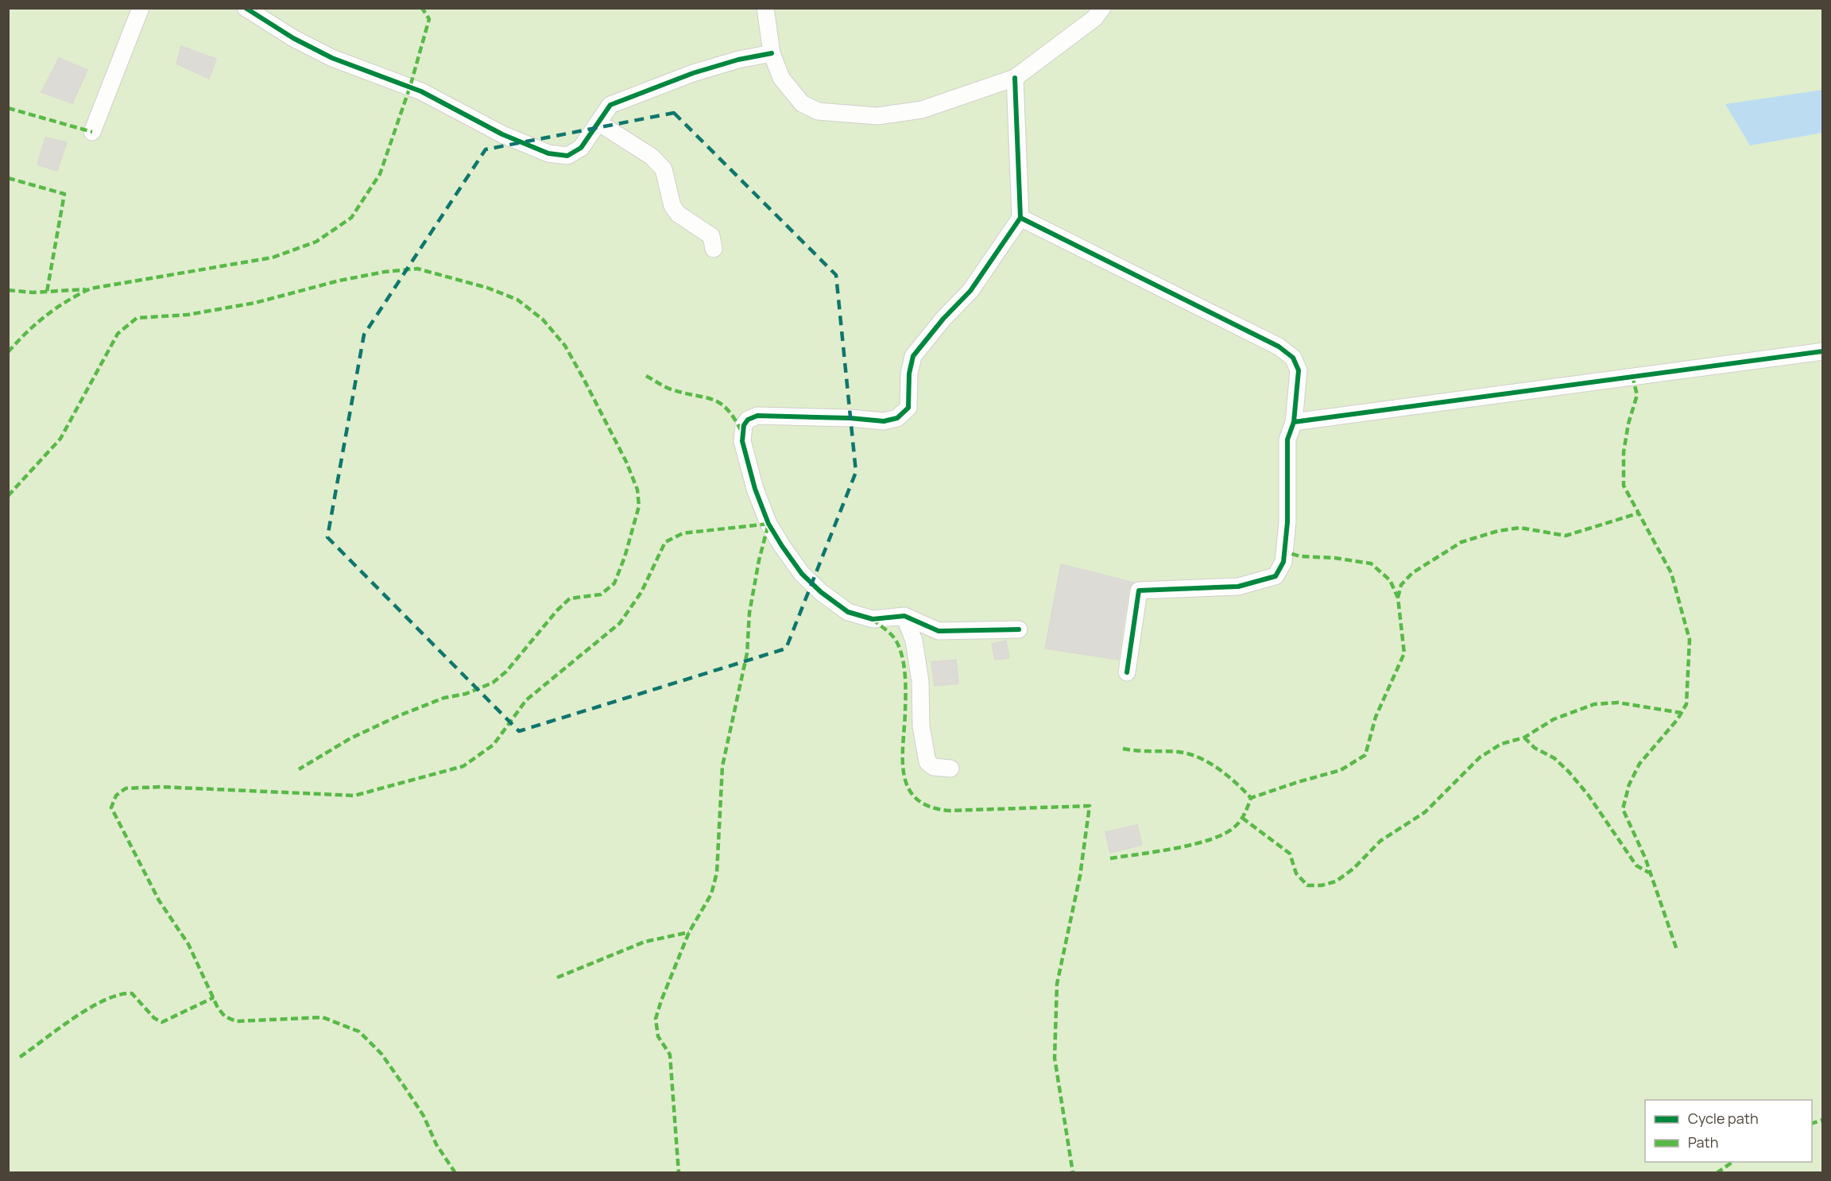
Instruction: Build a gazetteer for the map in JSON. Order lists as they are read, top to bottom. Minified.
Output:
{"legend":["Cycle path","Path"]}
